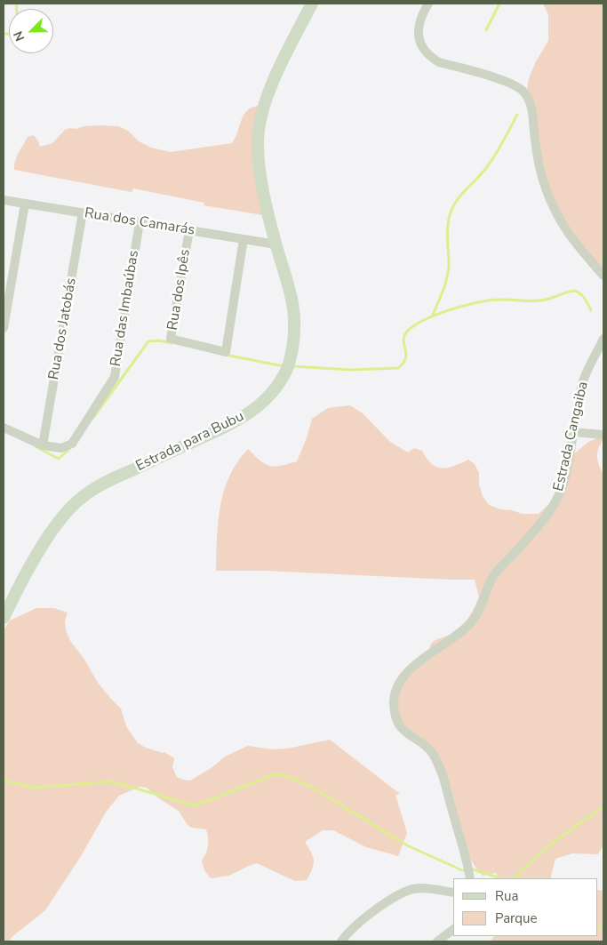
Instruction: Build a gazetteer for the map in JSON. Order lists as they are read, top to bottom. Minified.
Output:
{"streets":{"street":["Rua dos Camarás","Rua dos Ipês","Rua das Imbaúbas","Rua dos Jatobás","Estrada Cangaiba","Estrada para Bubu"]},"crossings":[["Rua dos Camarás","Rua dos Ipês"],["Rua dos Camarás","Rua das Imbaúbas"],["Rua dos Camarás","Rua dos Jatobás"],["Rua dos Camarás","Estrada para Bubu"],["Rua das Imbaúbas","Rua dos Jatobás"]],"legend":["Rua","Parque"],"north":"bottom left"}
